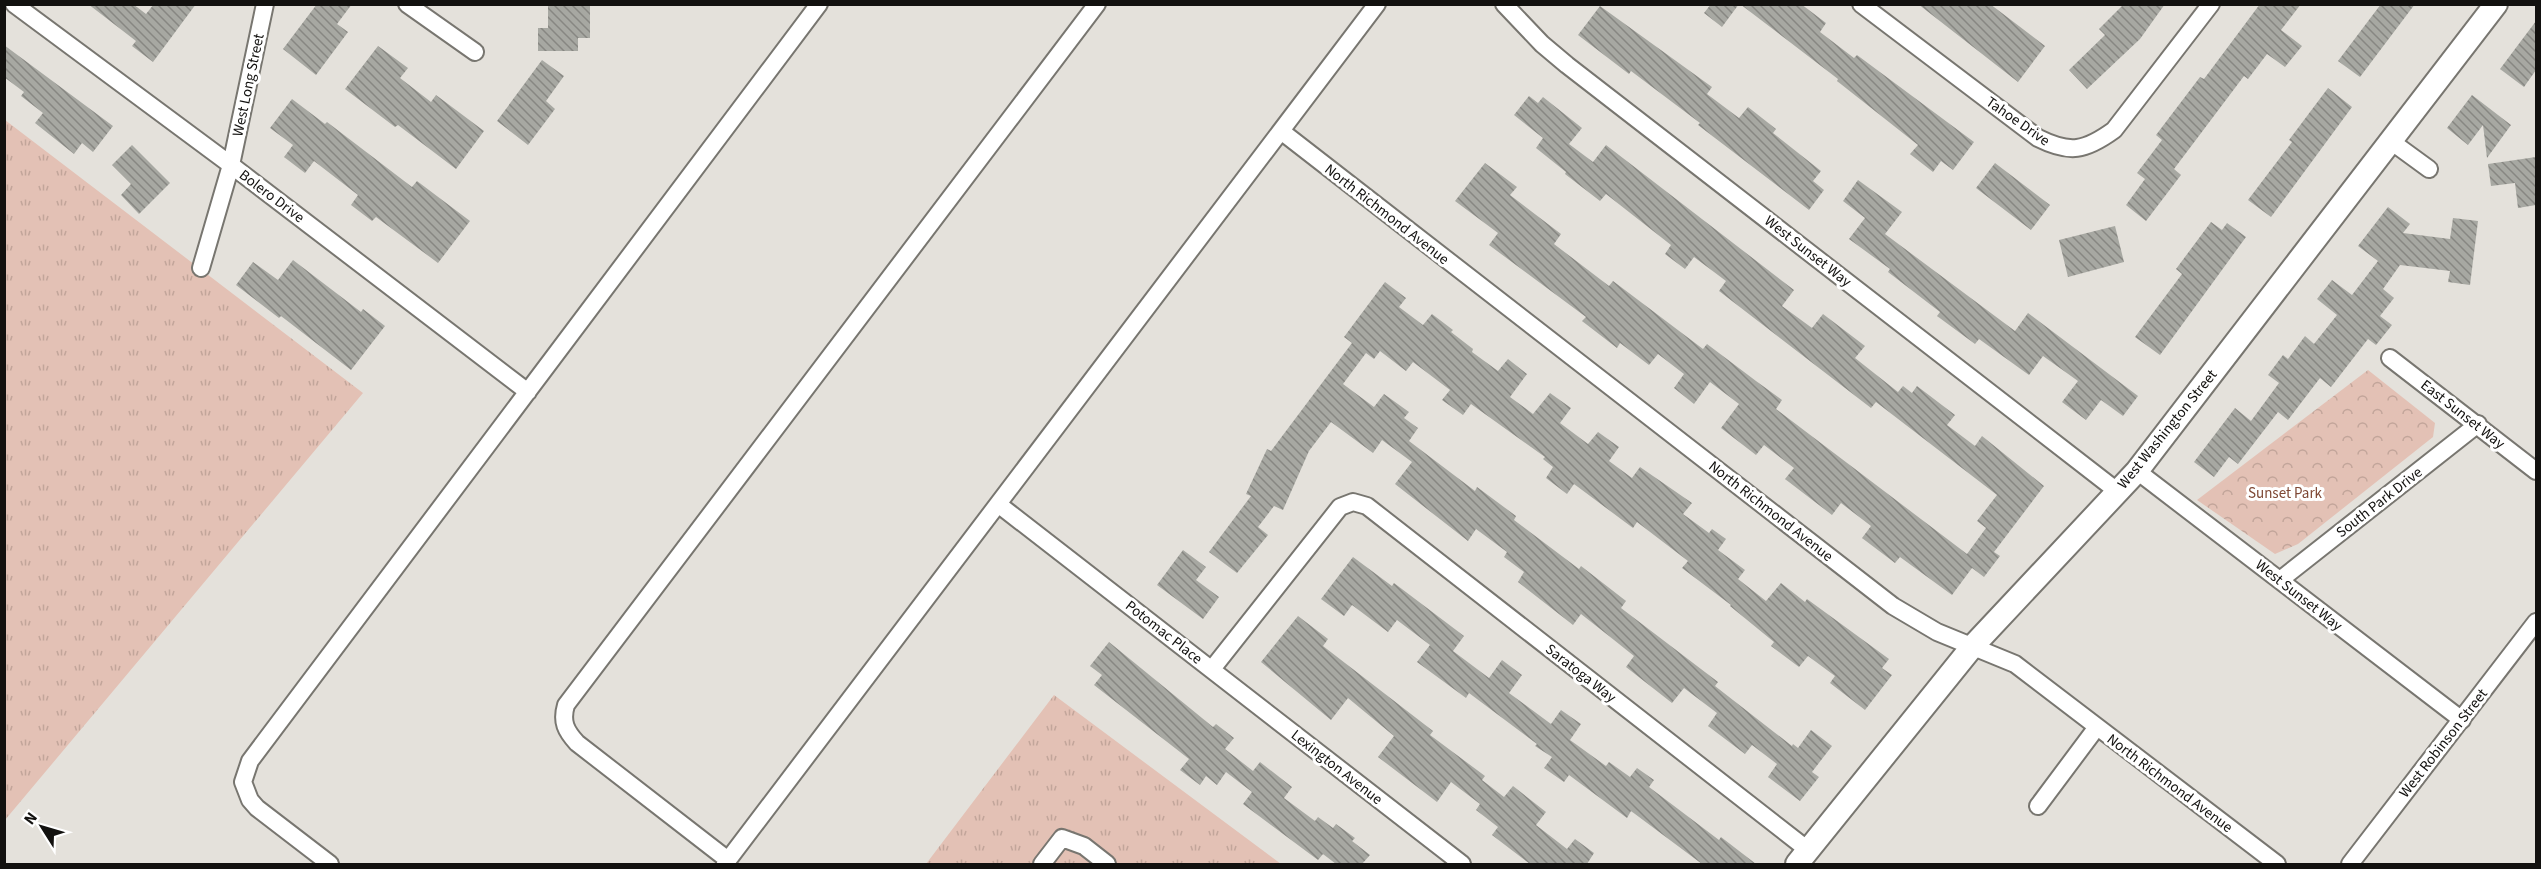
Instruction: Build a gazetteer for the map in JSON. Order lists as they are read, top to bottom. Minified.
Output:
{"streets":{"street":["West Long Street","Tahoe Drive","Bolero Drive","North Richmond Avenue","West Sunset Way","East Sunset Way","West Washington Street","South Park Drive","Potomac Place","Saratoga Way","West Robinson Street","Lexington Avenue"]},"crossings":[["West Long Street","Bolero Drive"],["North Richmond Avenue","West Washington Street"],["West Sunset Way","West Washington Street"],["West Sunset Way","South Park Drive"],["West Sunset Way","West Robinson Street"],["East Sunset Way","South Park Drive"],["West Washington Street","Saratoga Way"],["Potomac Place","Saratoga Way"],["Potomac Place","Lexington Avenue"]],"parks":["Sunset Park"],"north":"top left"}
